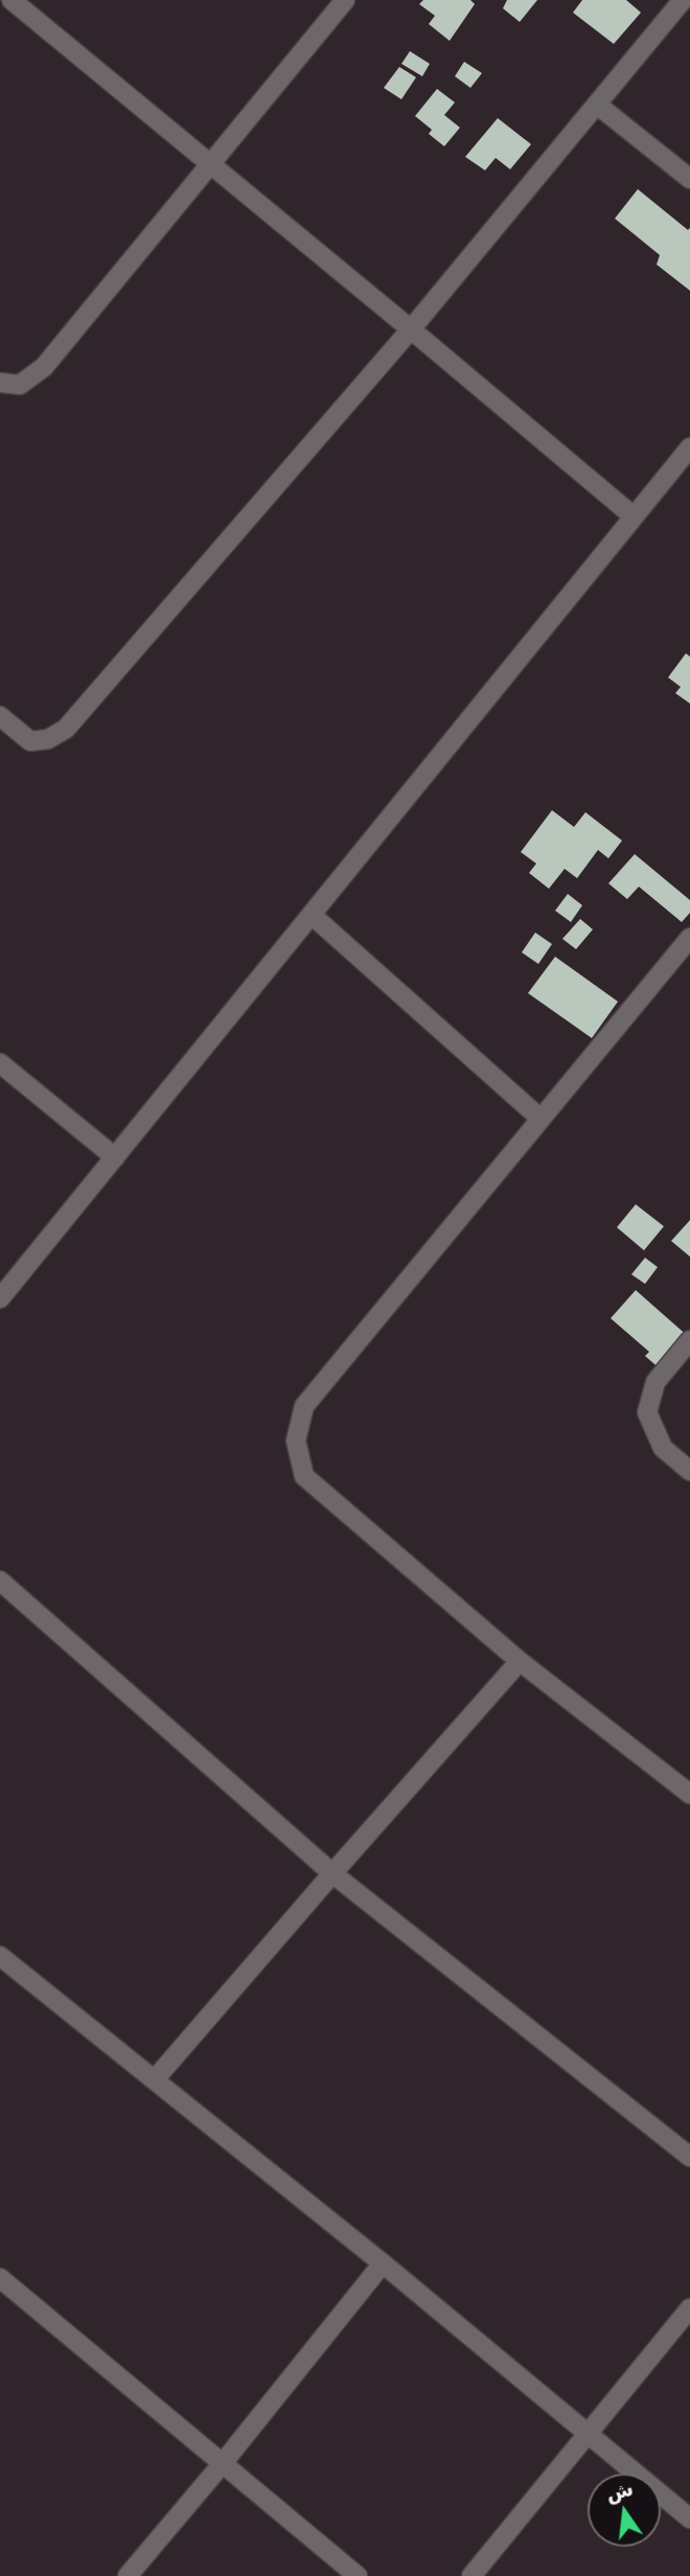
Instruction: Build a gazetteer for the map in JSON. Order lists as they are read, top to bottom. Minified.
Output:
{"north":"top"}
